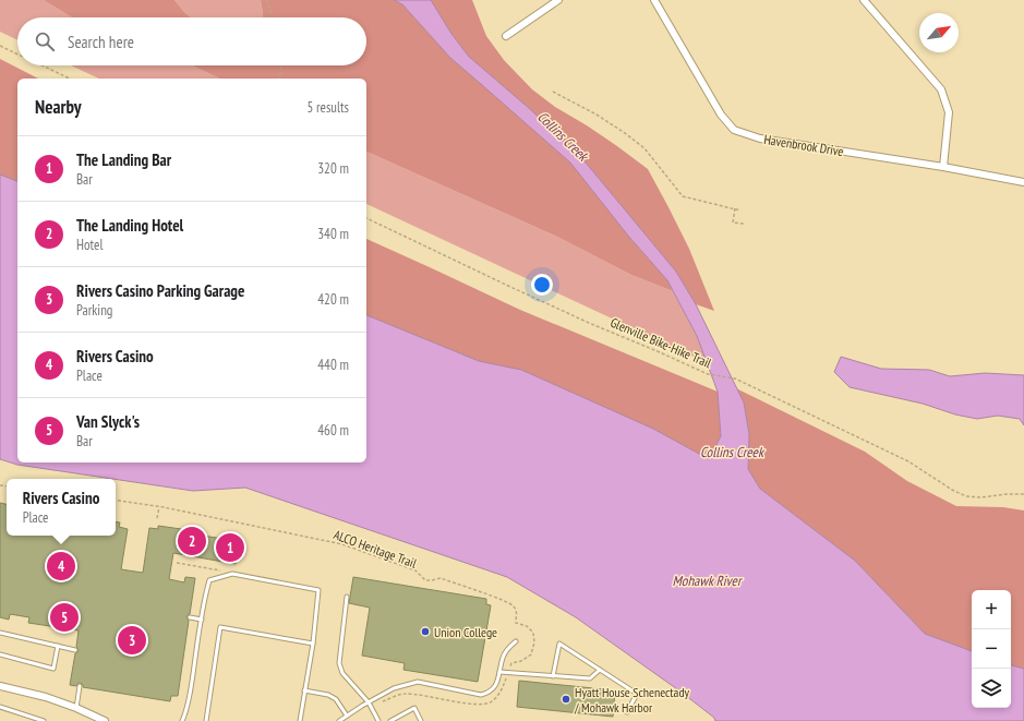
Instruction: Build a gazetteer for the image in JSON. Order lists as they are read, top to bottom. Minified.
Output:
{"streets":{"street":["Havenbrook Drive"],"path":["Glenville Bike-Hike Trail","ALCO Heritage Trail"]},"water":["Collins Creek","Mohawk River"],"places":["Union College","Hyatt House Schenectady / Mohawk Harbor"],"north":"top right","page":{"search":"Search here","heading":["Nearby","5 results"],"list":[{"mark":"1","name":"The Landing Bar","note":"Bar","value":"320 m"},{"mark":"2","name":"The Landing Hotel","note":"Hotel","value":"340 m"},{"mark":"3","name":"Rivers Casino Parking Garage","note":"Parking","value":"420 m"},{"mark":"4","name":"Rivers Casino","note":"Place","value":"440 m"},{"mark":"5","name":"Van Slyck's","note":"Bar","value":"460 m"}],"popup":["Rivers Casino","Place"],"pins":["2","1","4","5","3"],"map_buttons":["+","−"]}}
